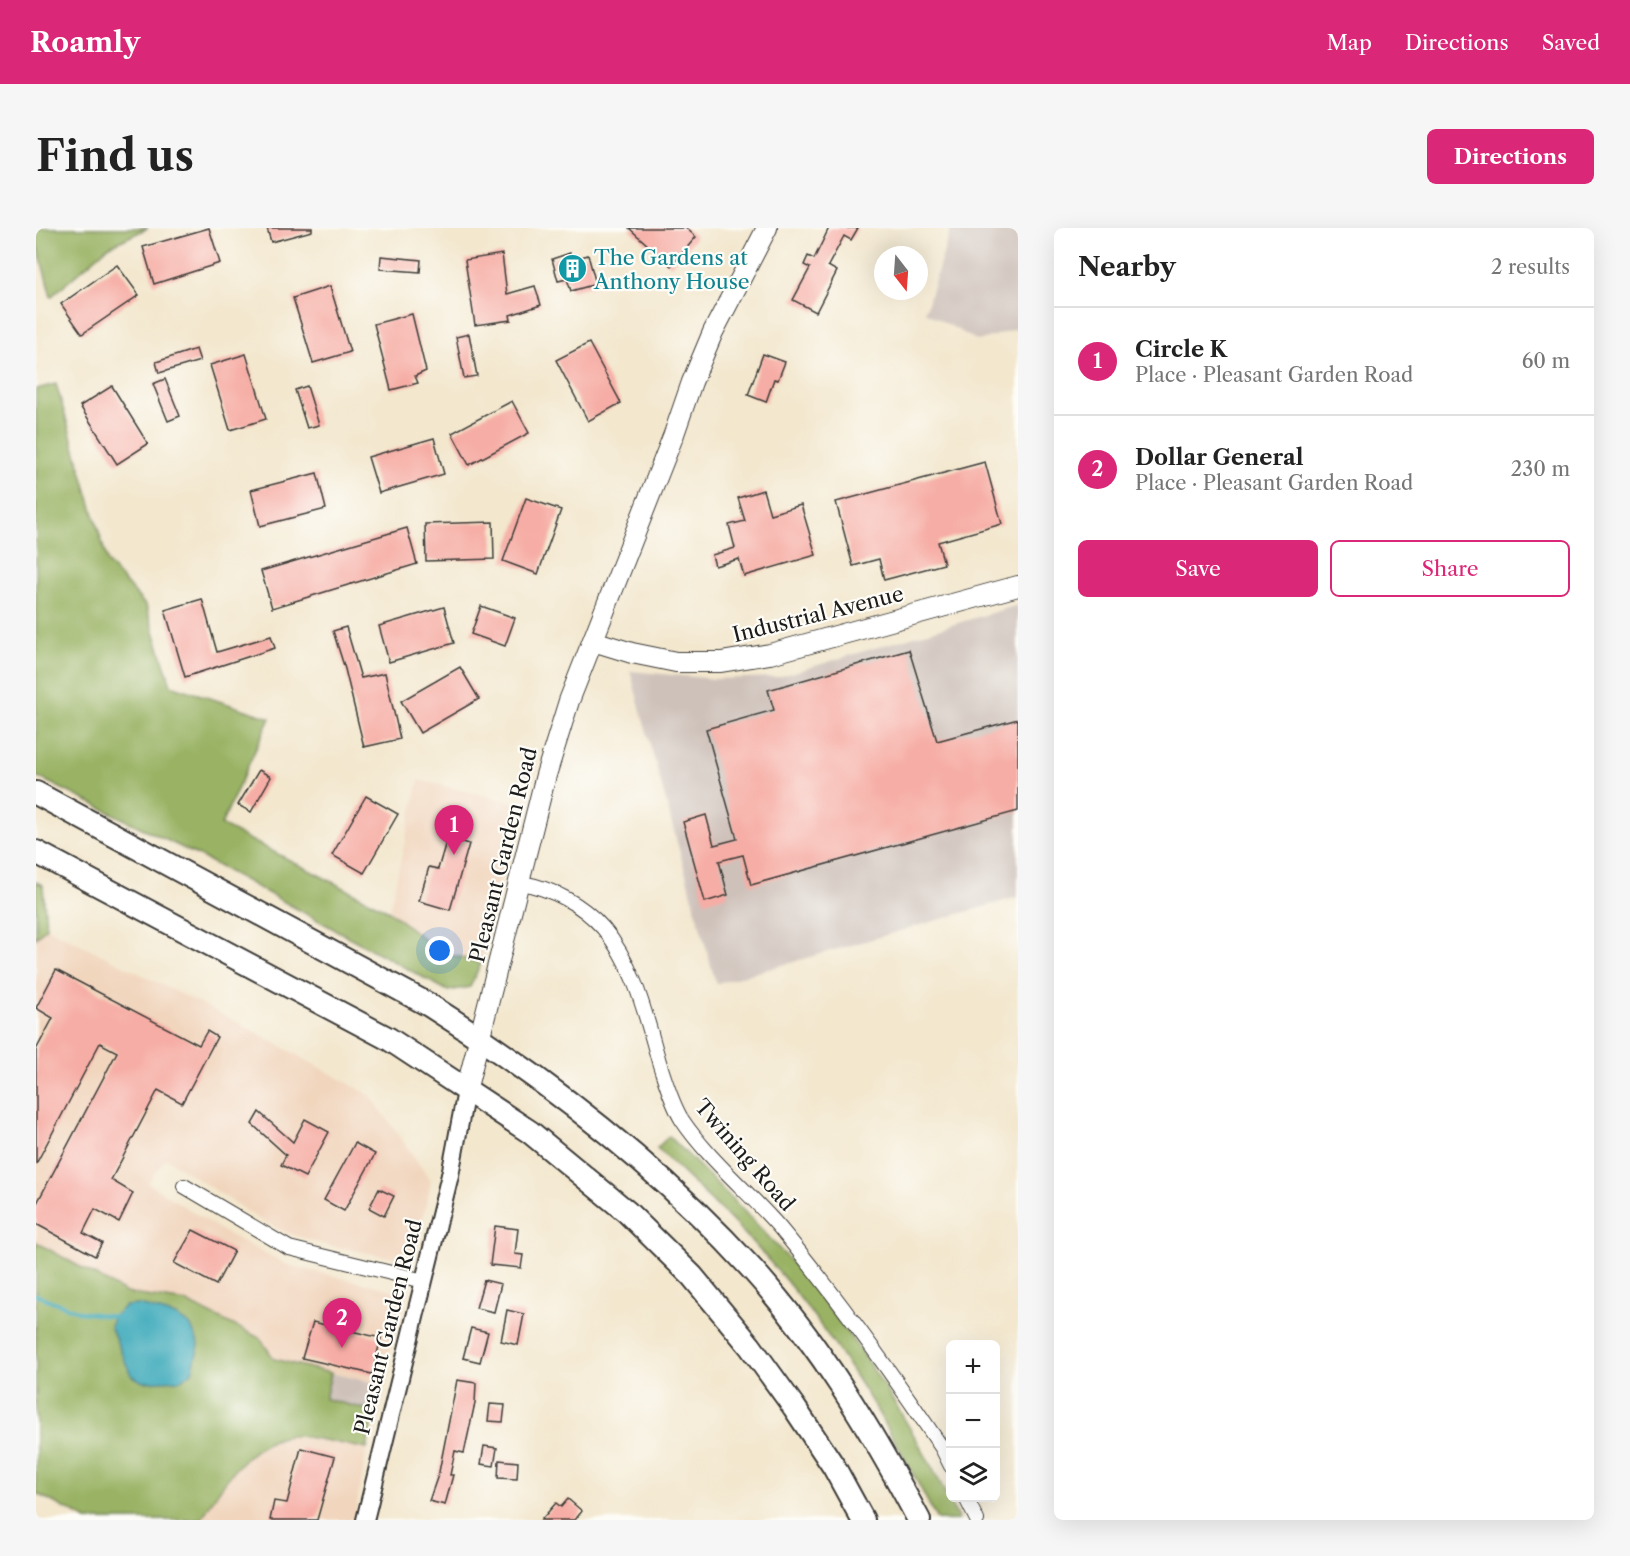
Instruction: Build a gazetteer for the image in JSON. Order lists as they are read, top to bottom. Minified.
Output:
{"streets":{"main road":["Industrial Avenue","Pleasant Garden Road"],"street":["Twining Road"]},"crossings":[["Industrial Avenue","Pleasant Garden Road"],["Pleasant Garden Road","Twining Road"]],"places":{"building":["The Gardens at Anthony House"]},"north":"bottom","page":{"header":"Roamly","nav":["Map","Directions","Saved"],"buttons":["Directions",["Save","Share"]],"title":"Find us","heading":["Nearby","2 results"],"list":[{"mark":"1","name":"Circle K","note":"Place · Pleasant Garden Road","value":"60 m"},{"mark":"2","name":"Dollar General","note":"Place · Pleasant Garden Road","value":"230 m"}],"pins":["1","2"],"map_buttons":["+","−"]}}
